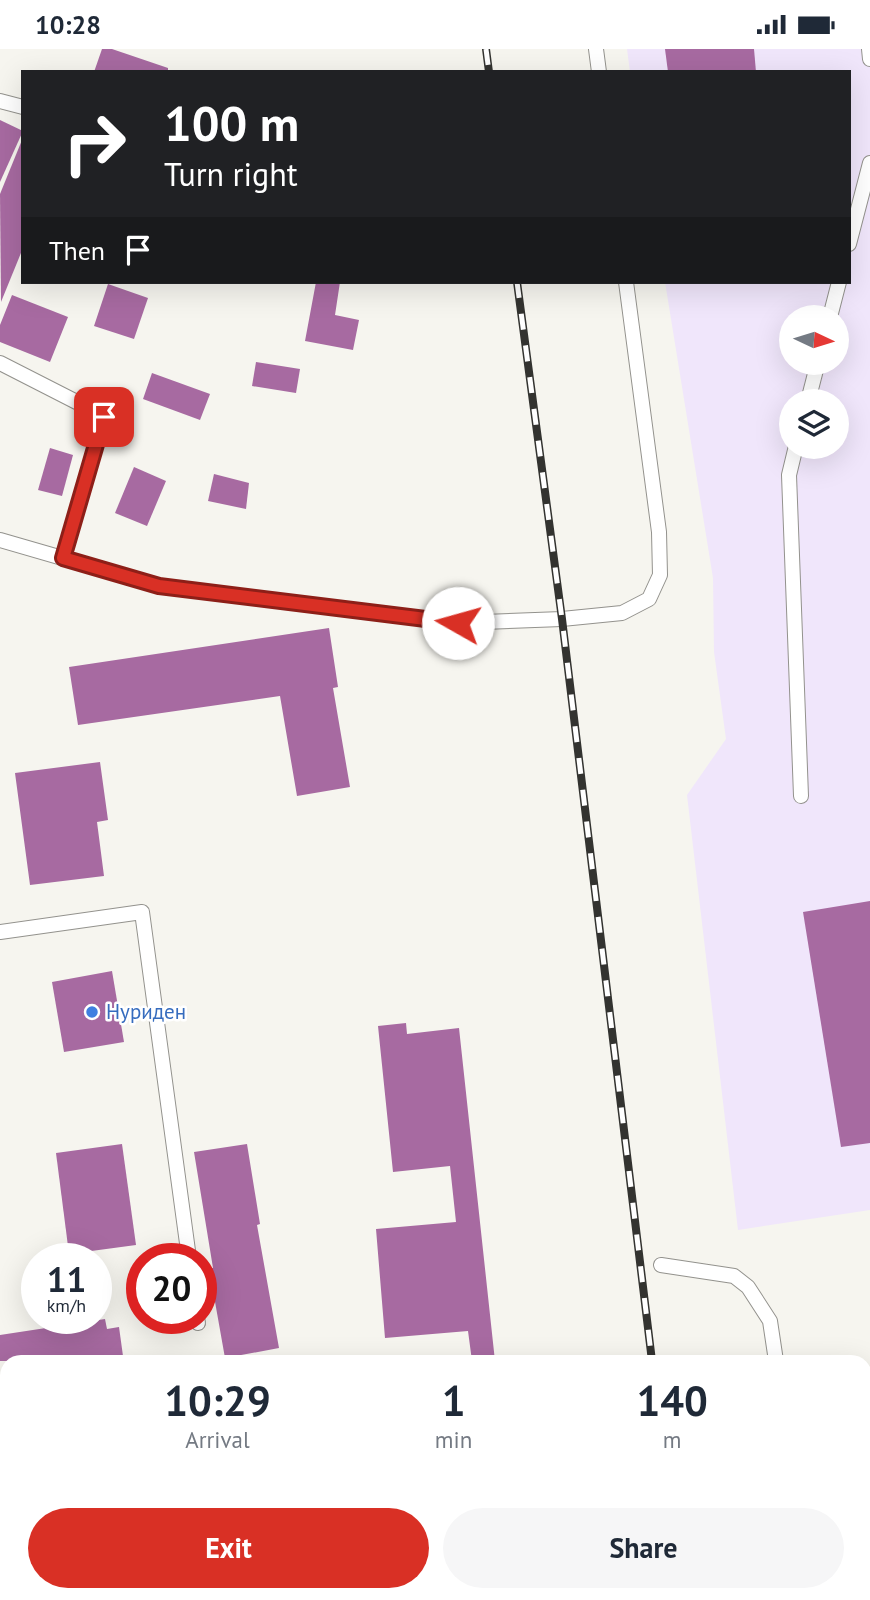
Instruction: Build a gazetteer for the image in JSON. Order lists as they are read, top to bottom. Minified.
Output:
{"places":["Нуриден"],"north":"right","page":{"status":"10:28","turn":["100 m","Turn right"],"then":"Then","speed":"11 km/h","limit":"20","eta":["10:29","Arrival","1","min","140","m"],"buttons":["Exit","Share"]}}
